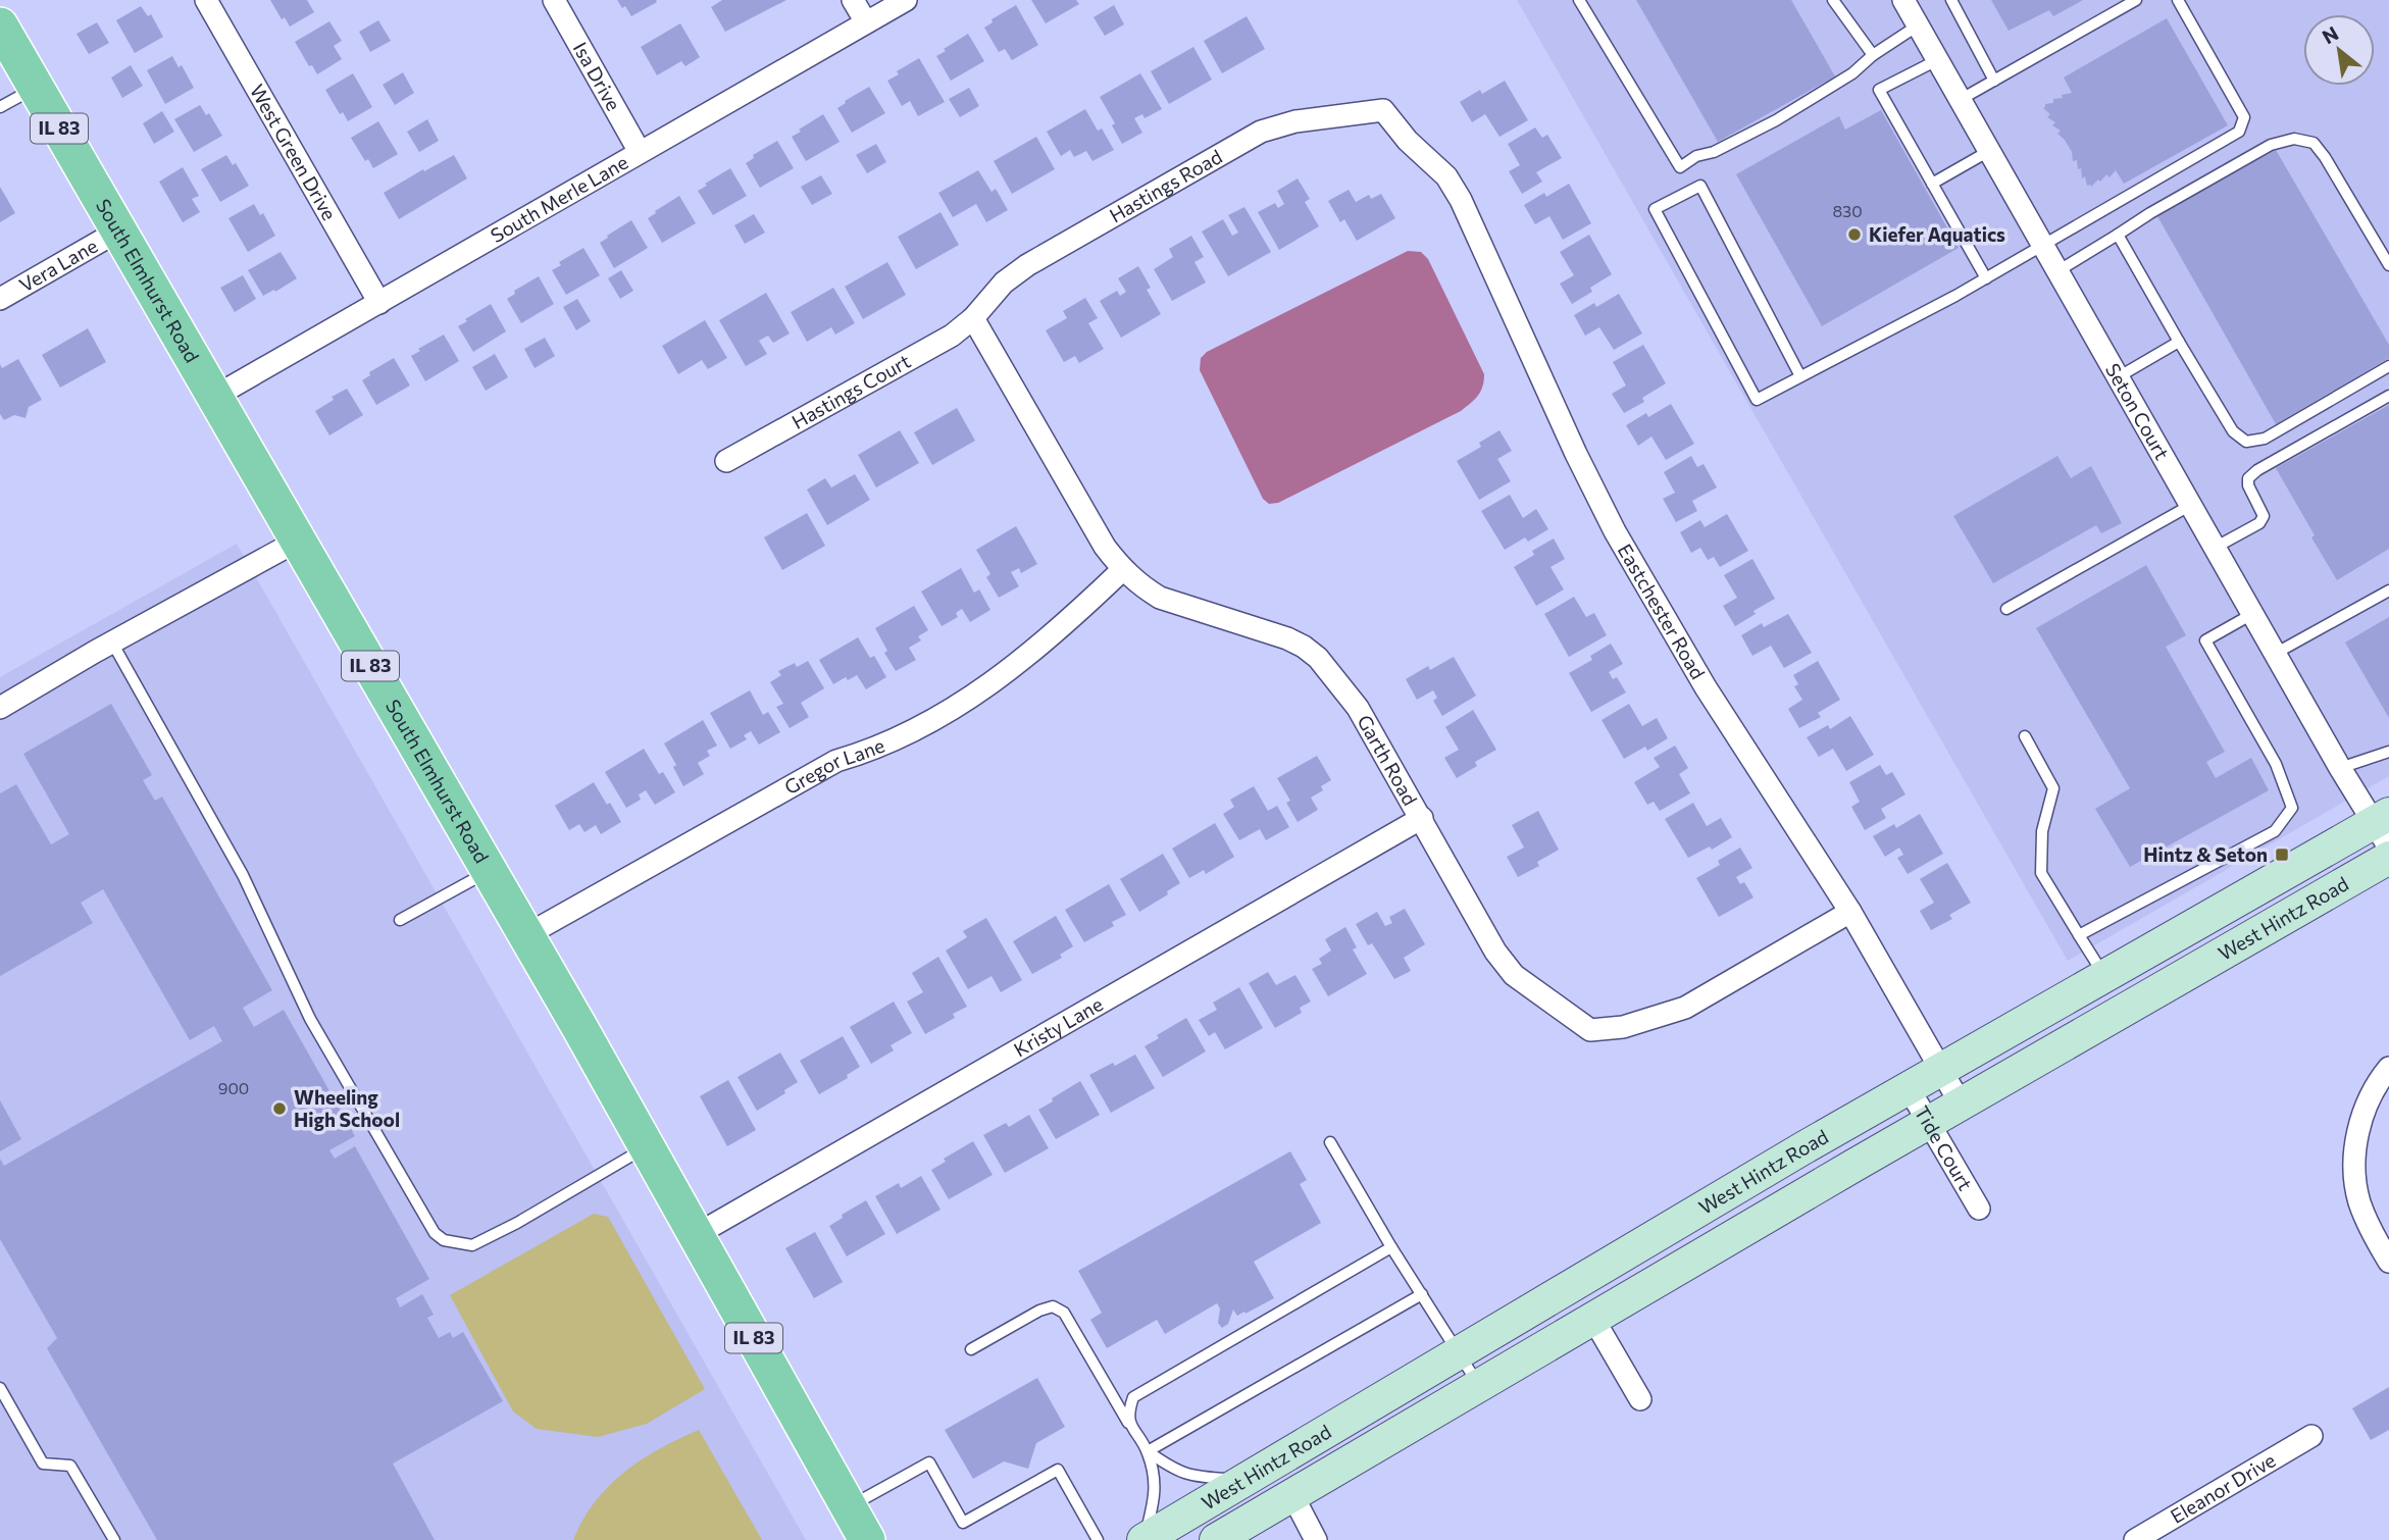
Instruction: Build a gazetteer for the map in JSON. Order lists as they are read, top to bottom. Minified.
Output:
{"streets":{"main road":["IL 83","South Elmhurst Road","West Hintz Road"],"street":["Isa Drive","West Green Drive","Hastings Road","South Merle Lane","Vera Lane","Hastings Court","Seton Court","Eastchester Road","Garth Road","Gregor Lane","Kristy Lane","Tide Court","Eleanor Drive"]},"crossings":[["Isa Drive","South Merle Lane"],["West Green Drive","South Merle Lane"],["Hastings Road","Hastings Court"],["Hastings Road","Eastchester Road"],["Hastings Road","Garth Road"],["South Merle Lane","South Elmhurst Road"],["Vera Lane","South Elmhurst Road"],["South Elmhurst Road","Gregor Lane"],["South Elmhurst Road","Kristy Lane"],["Hastings Court","Garth Road"],["Seton Court","West Hintz Road"],["Eastchester Road","Garth Road"],["Eastchester Road","West Hintz Road"],["Garth Road","Gregor Lane"],["Garth Road","Kristy Lane"],["West Hintz Road","Tide Court"]],"places":{"other":["Kiefer Aquatics","Wheeling High School"],"transit":["Hintz & Seton"]},"house_numbers":["830","900"],"north":"top left"}
